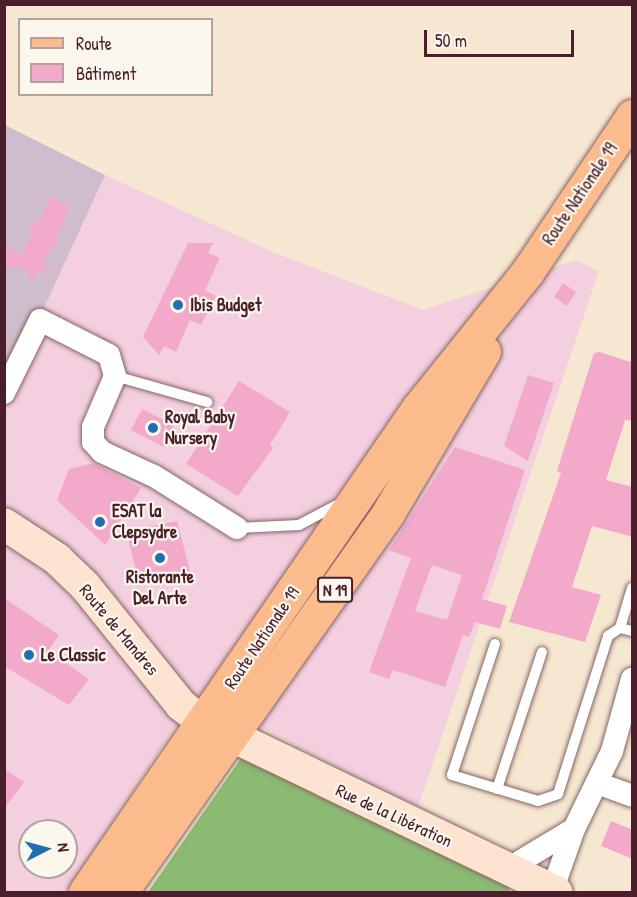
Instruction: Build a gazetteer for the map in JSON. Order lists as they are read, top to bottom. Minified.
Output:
{"streets":{"main road":["Route Nationale 19","N 19"],"street":["Route de Mandres","Rue de la Libération"]},"crossings":[["Route Nationale 19","Route de Mandres"],["Route Nationale 19","Rue de la Libération"],["Route de Mandres","Rue de la Libération"]],"places":["Ibis Budget","Royal Baby Nursery","ESAT la Clepsydre","Ristorante Del Arte","Le Classic"],"legend":["Route","Bâtiment"],"scale_bar":"50 m","north":"right"}
